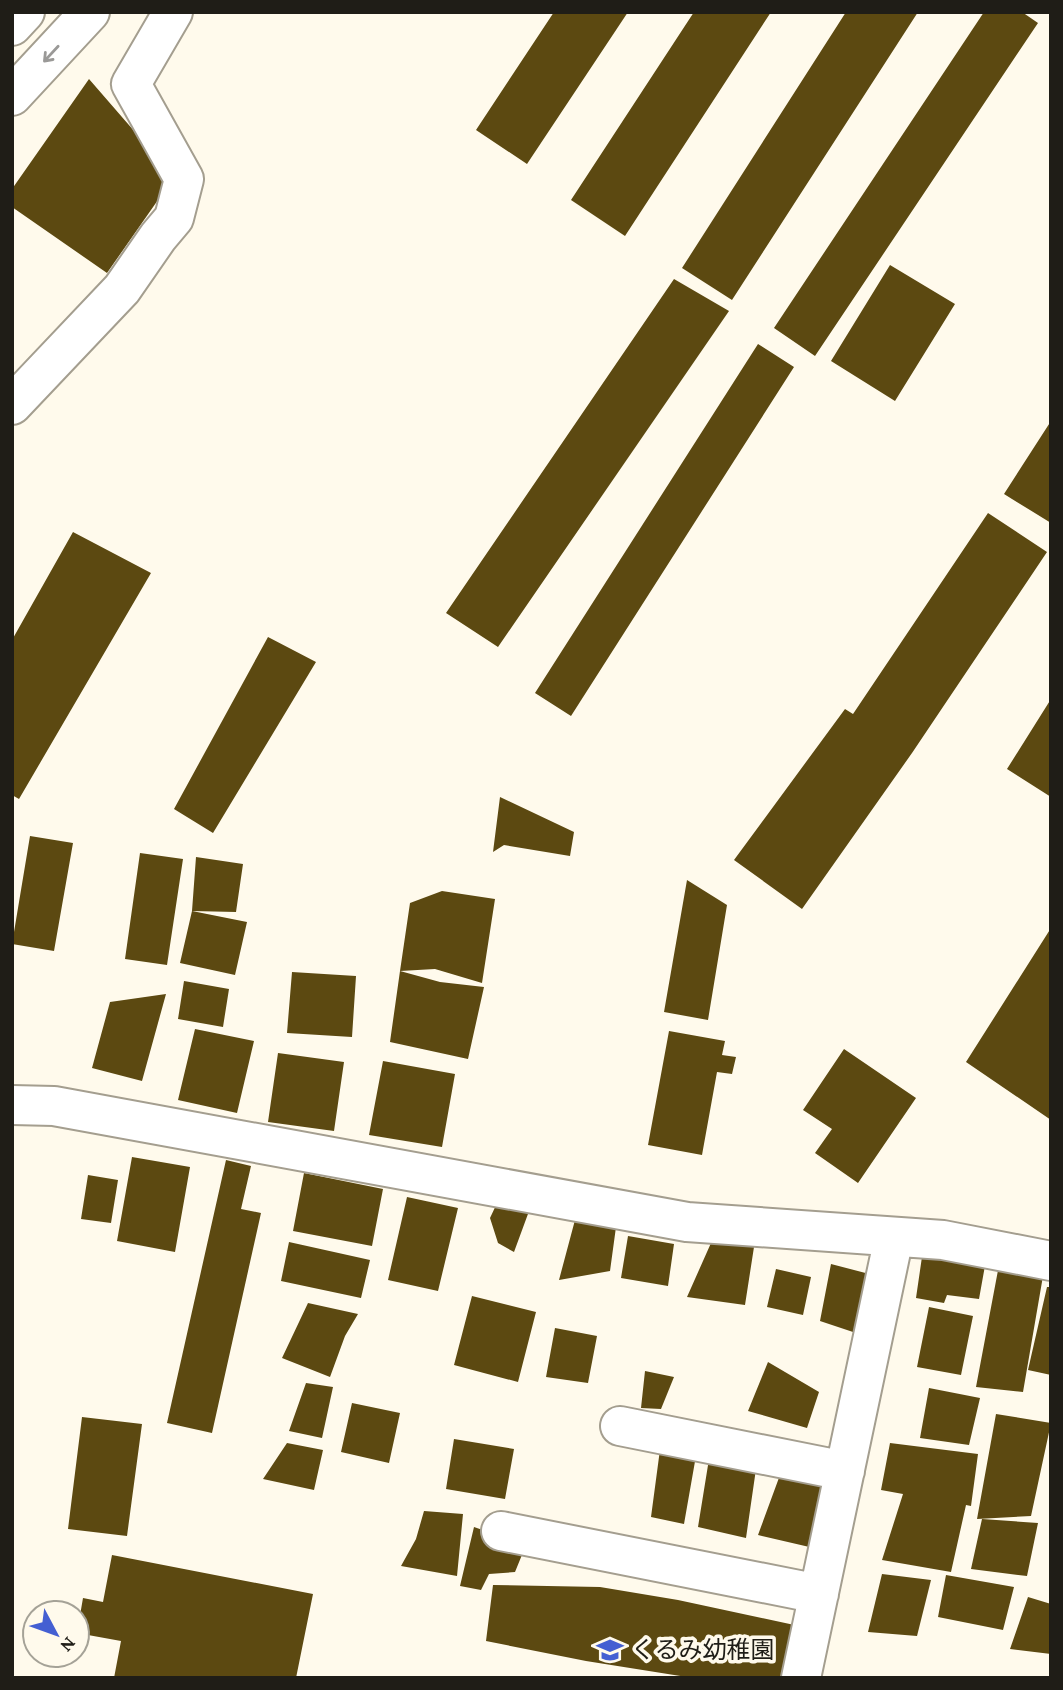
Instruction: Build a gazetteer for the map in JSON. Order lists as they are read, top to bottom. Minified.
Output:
{"places":{"school or university":["くるみ幼稚園"]},"north":"bottom right"}
